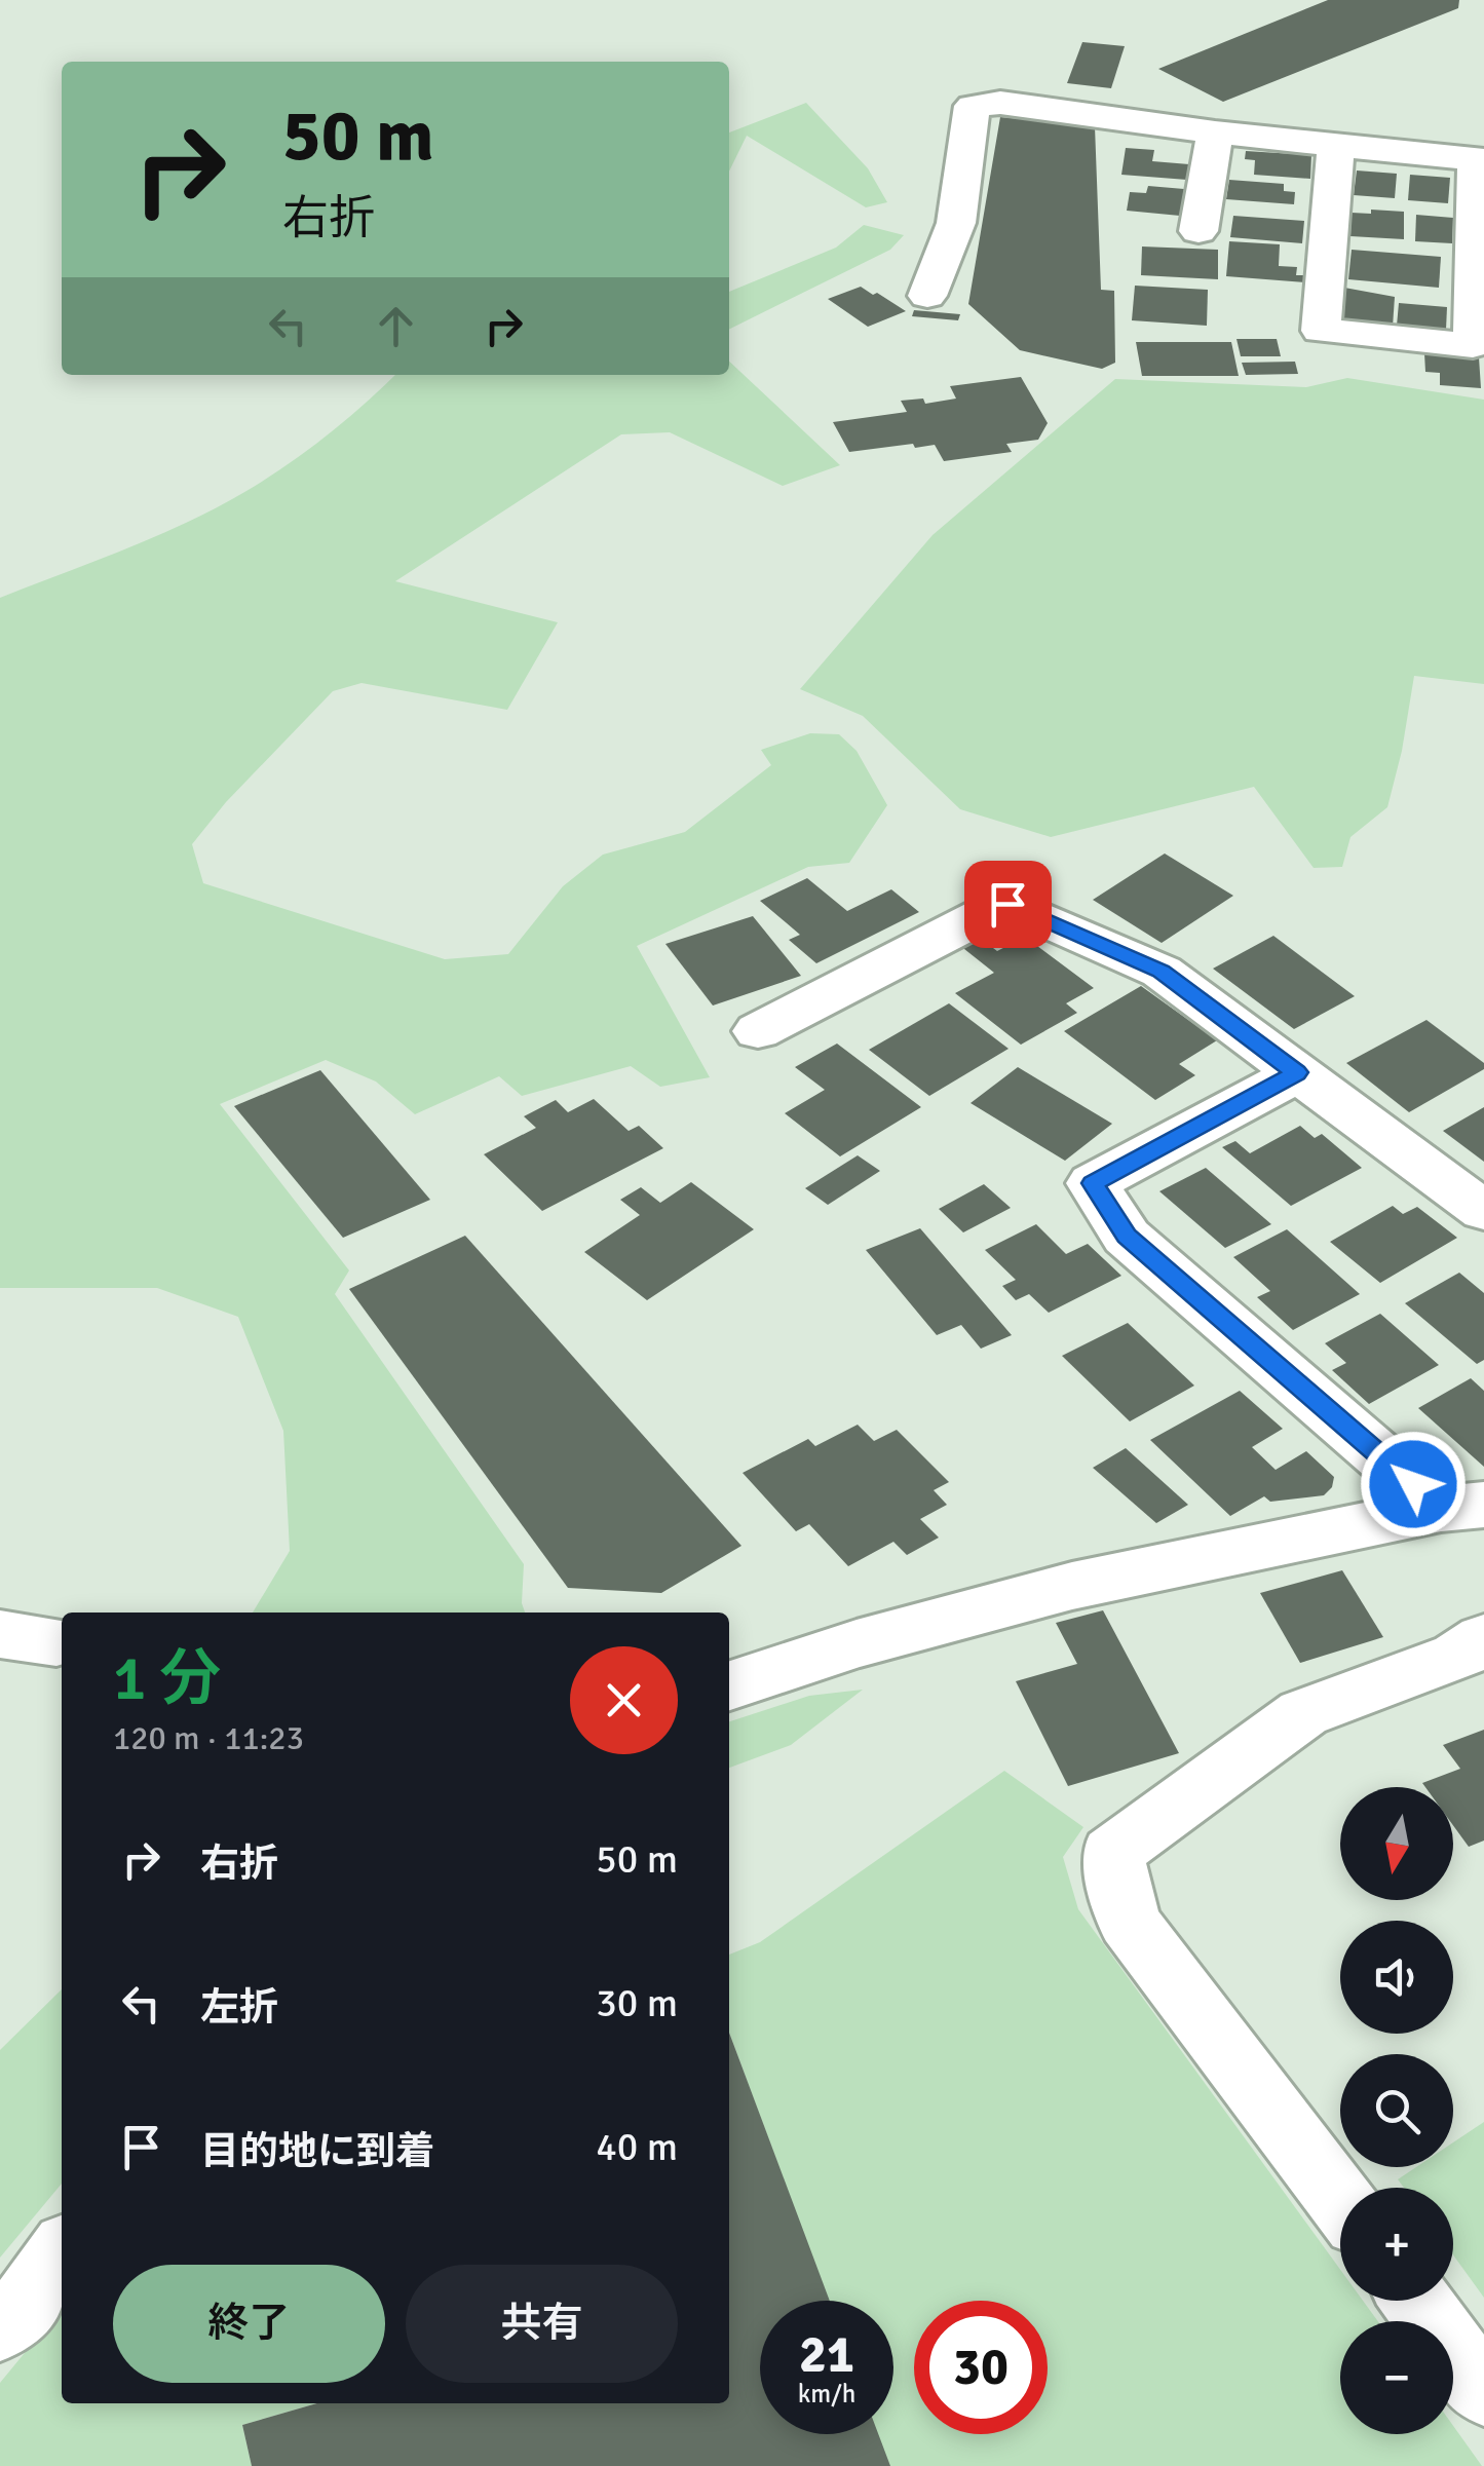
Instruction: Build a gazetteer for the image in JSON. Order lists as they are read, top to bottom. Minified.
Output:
{"north":"bottom","page":{"turn":["50 m","右折"],"heading":["1 分","120 m · 11:23"],"map_buttons":["+","−"],"list":[{"name":"右折","value":"50 m"},{"name":"左折","value":"30 m"},{"name":"目的地に到着","value":"40 m"}],"buttons":["終了","共有"],"speed":"21 km/h","limit":"30"}}
